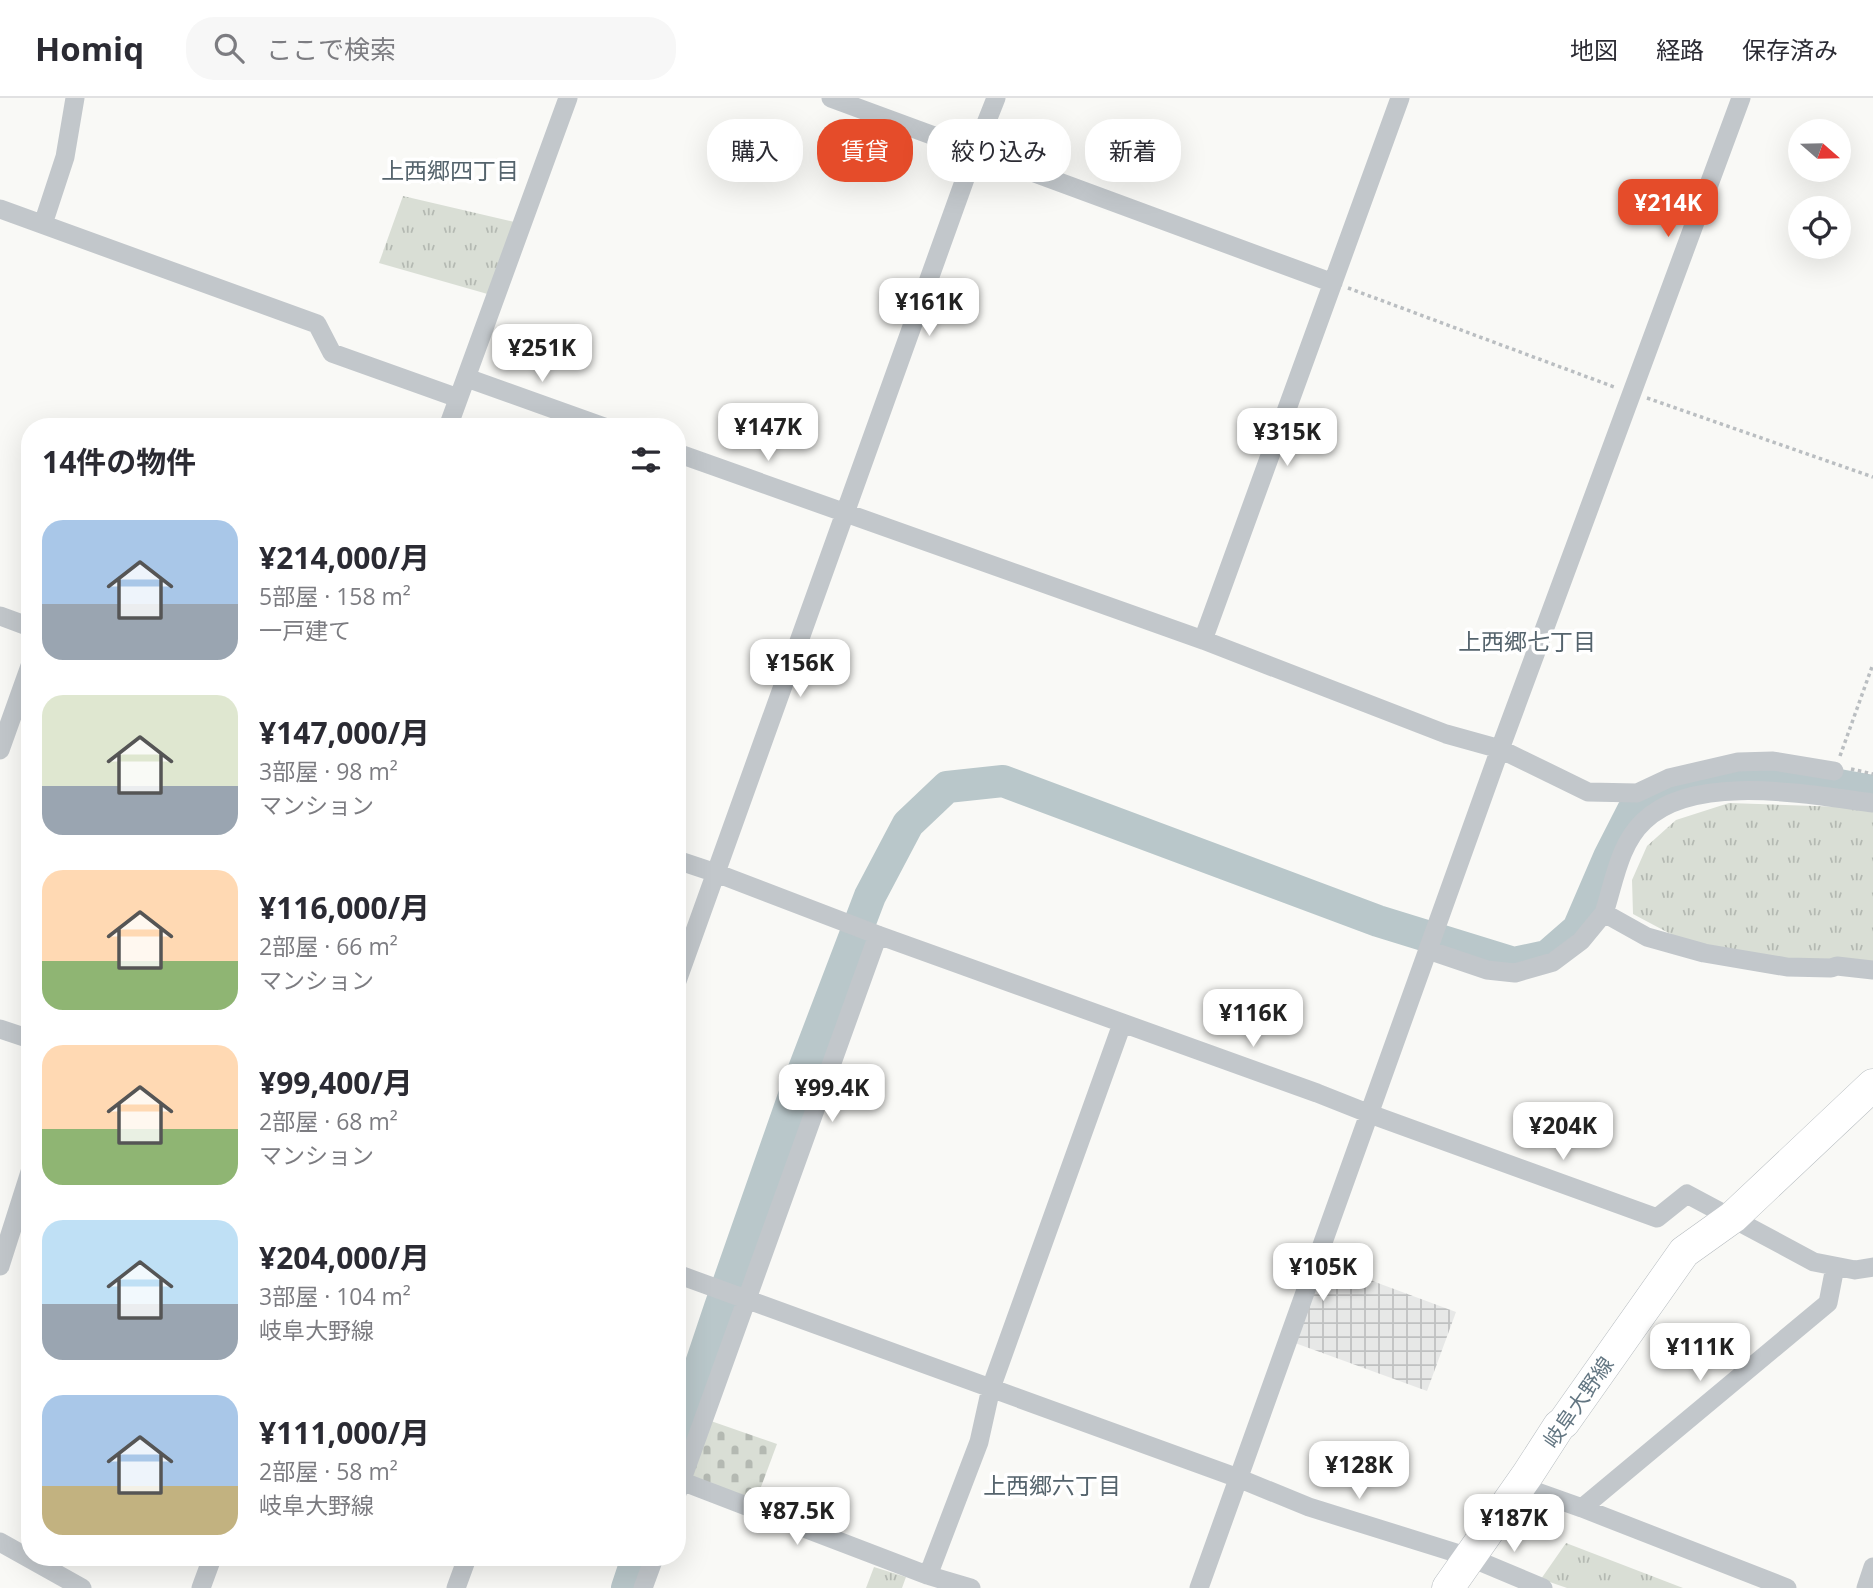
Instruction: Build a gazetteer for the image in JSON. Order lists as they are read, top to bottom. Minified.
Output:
{"streets":{"main road":["岐阜大野線"]},"districts":["上西郷四丁目","上西郷七丁目","上西郷六丁目"],"north":"right","page":{"header":"Homiq","search":"ここで検索","nav":["地図","経路","保存済み"],"chip":["購入","賃貸","絞り込み","新着"],"price":["¥214K","¥161K","¥251K","¥147K","¥315K","¥156K","¥116K","¥99.4K","¥204K","¥105K","¥111K","¥128K","¥87.5K","¥187K"],"heading":"14件の物件","list":[{"name":"¥214,000/月","note":"5部屋 · 158 m² · 一戸建て"},{"name":"¥147,000/月","note":"3部屋 · 98 m² · マンション"},{"name":"¥116,000/月","note":"2部屋 · 66 m² · マンション"},{"name":"¥99,400/月","note":"2部屋 · 68 m² · マンション"},{"name":"¥204,000/月","note":"3部屋 · 104 m² · 岐阜大野線"},{"name":"¥111,000/月","note":"2部屋 · 58 m² · 岐阜大野線"}]}}
